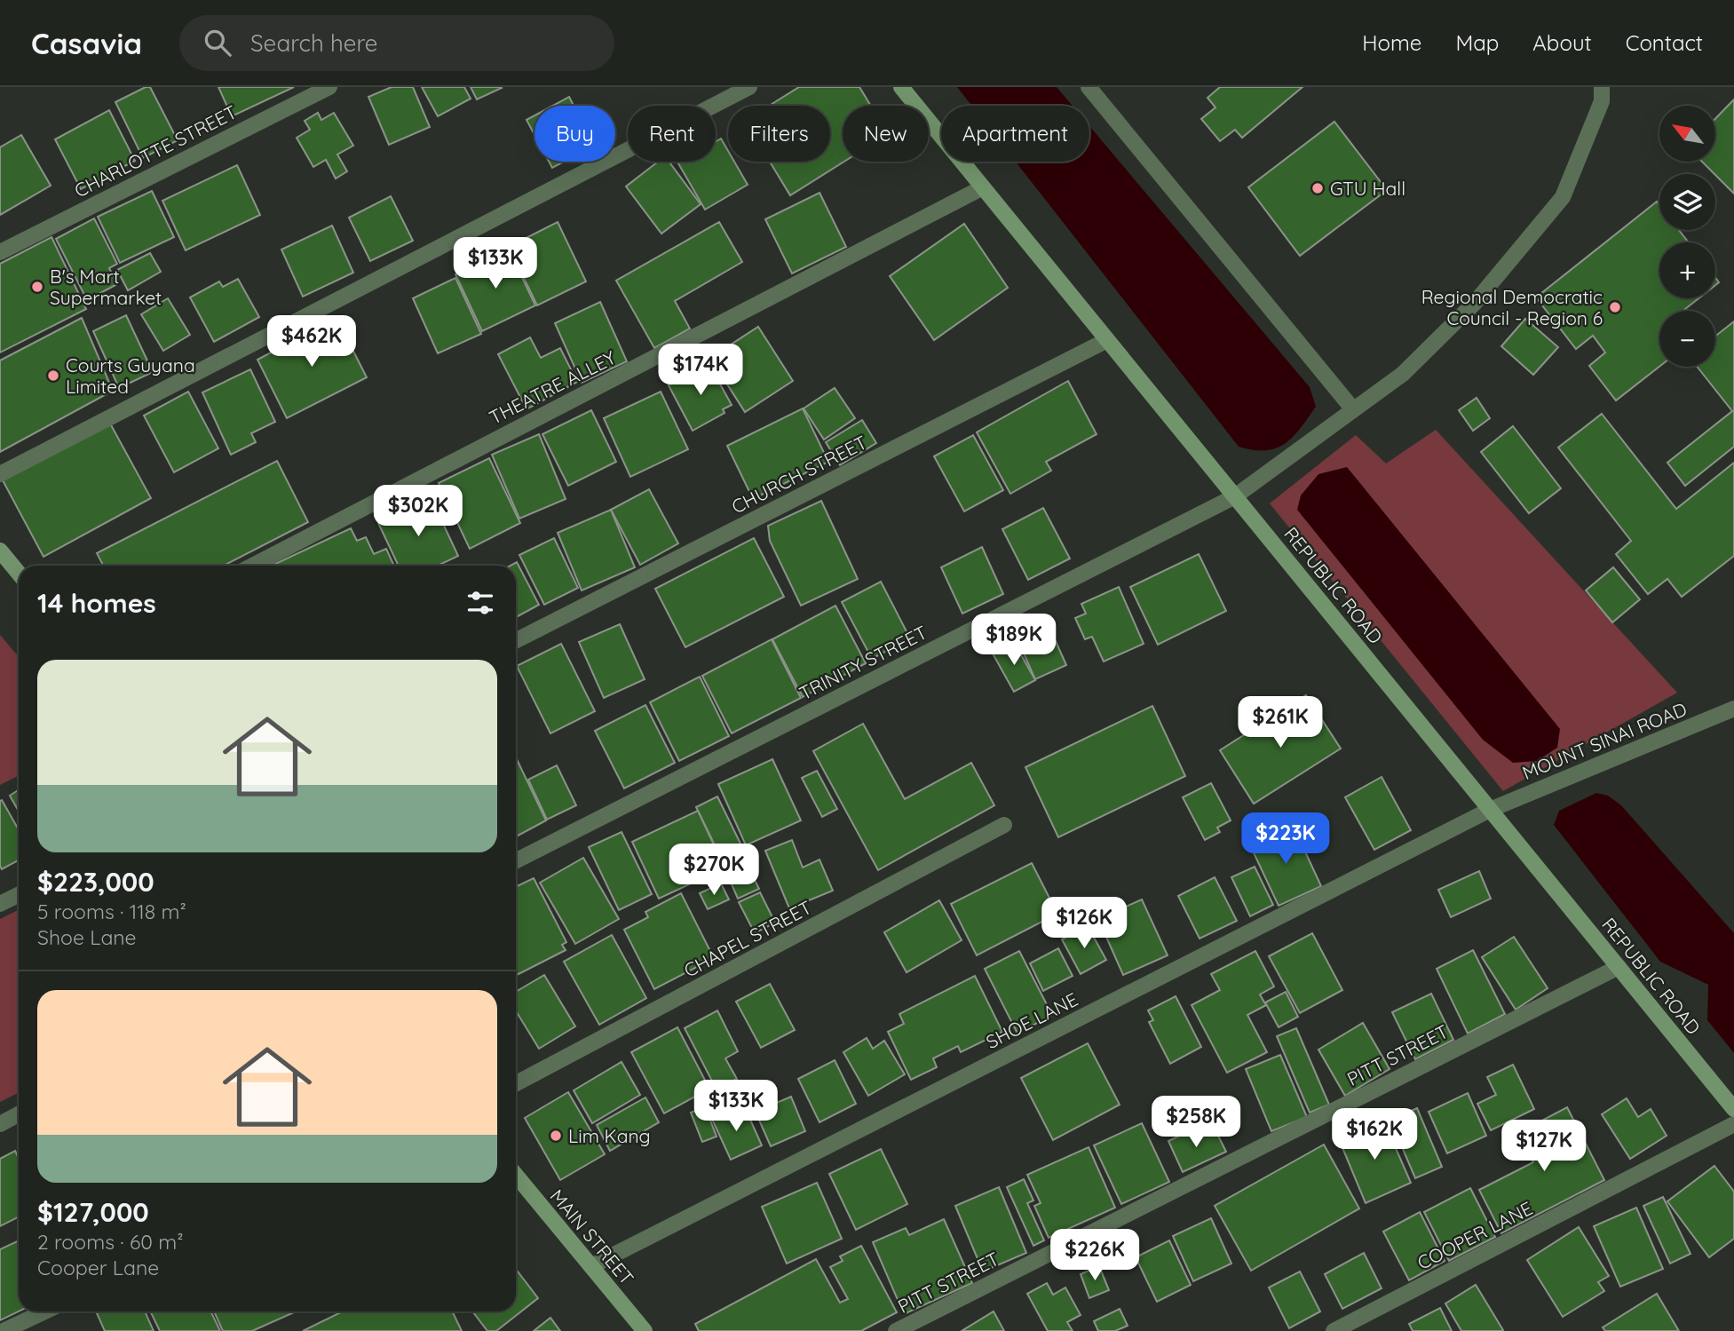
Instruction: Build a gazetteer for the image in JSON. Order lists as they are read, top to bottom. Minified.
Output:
{"streets":{"street":["CHARLOTTE STREET","THEATRE ALLEY","CHURCH STREET","REPUBLIC ROAD","TRINITY STREET","MOUNT SINAI ROAD","CHAPEL STREET","SHOE LANE","PITT STREET","COOPER LANE","MAIN STREET"]},"crossings":[["THEATRE ALLEY","REPUBLIC ROAD"],["CHURCH STREET","REPUBLIC ROAD"],["REPUBLIC ROAD","TRINITY STREET"],["REPUBLIC ROAD","MOUNT SINAI ROAD"],["REPUBLIC ROAD","SHOE LANE"],["REPUBLIC ROAD","PITT STREET"],["MOUNT SINAI ROAD","SHOE LANE"],["SHOE LANE","MAIN STREET"]],"places":["GTU Hall","B's Mart Supermarket","Regional Democratic Council - Region 6","Courts Guyana Limited","Lim Kang"],"north":"top left","page":{"header":"Casavia","search":"Search here","nav":["Home","Map","About","Contact"],"map_buttons":["+","−"],"chip":["Buy","Rent","Filters","New","Apartment"],"price":["$133K","$462K","$174K","$302K","$189K","$261K","$223K","$270K","$126K","$133K","$258K","$162K","$127K","$226K"],"heading":"14 homes","list":[{"name":"$223,000","note":"5 rooms · 118 m² · Shoe Lane"},{"name":"$127,000","note":"2 rooms · 60 m² · Cooper Lane"}]}}
